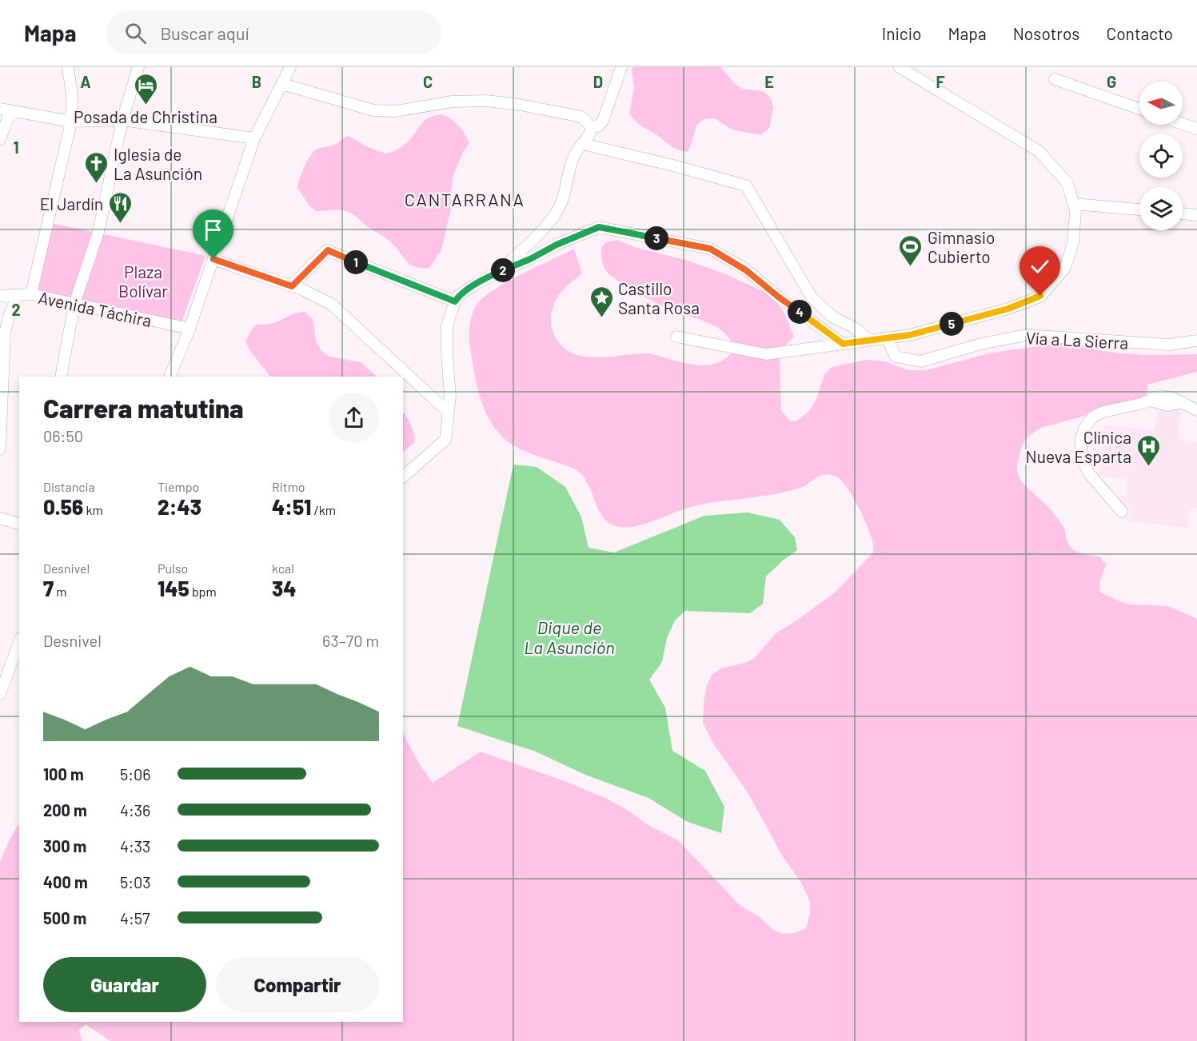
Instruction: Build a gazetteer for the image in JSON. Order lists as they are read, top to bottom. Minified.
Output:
{"streets":{"street":["Avenida Táchira","Vía a La Sierra"]},"districts":["CANTARRANA"],"water":["Dique de La Asunción"],"parks":["Plaza Bolívar"],"places":{"hotel":["Posada de Christina"],"church":["Iglesia de La Asunción"],"restaurant":["El Jardín"],"sports":["Gimnasio Cubierto"],"place":["Castillo Santa Rosa"],"hospital":["Clínica Nueva Esparta"]},"north":"left","page":{"header":"Mapa","search":"Buscar aquí","nav":["Inicio","Mapa","Nosotros","Contacto"],"pins":["3","1","2","4","5"],"heading":["Carrera matutina","06:50"],"stats":[["Distancia","0.56 km"],["Tiempo","2:43"],["Ritmo","4:51 /km"],["Desnivel","7 m"],["Pulso","145 bpm"],["kcal","34"]],"chart":["Desnivel","63–70 m"],"list":[{"name":"100 m","note":"5:06"},{"name":"200 m","note":"4:36"},{"name":"300 m","note":"4:33"},{"name":"400 m","note":"5:03"},{"name":"500 m","note":"4:57"}],"buttons":["Guardar","Compartir"]},"grid":{"columns":["A","B","C","D","E","F","G"],"rows":["1","2"]}}
